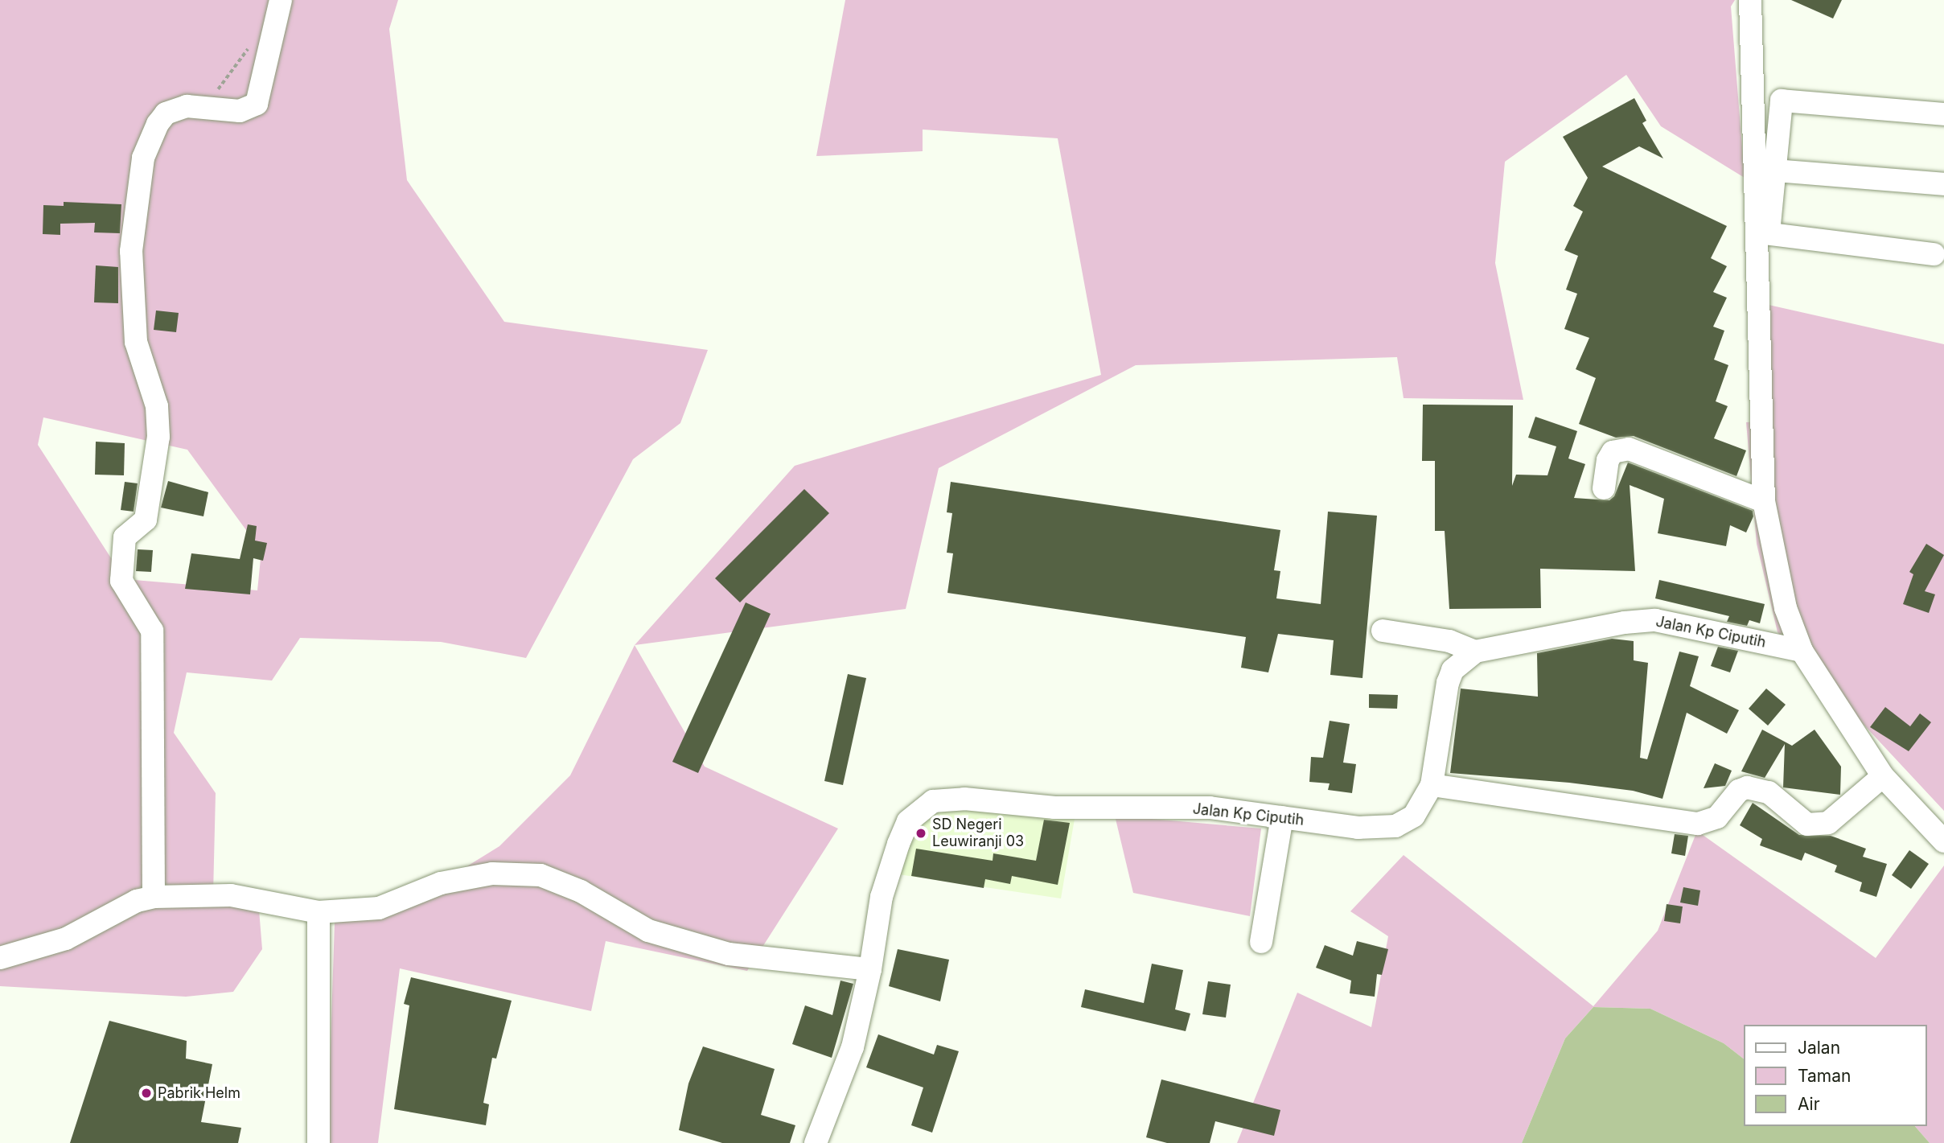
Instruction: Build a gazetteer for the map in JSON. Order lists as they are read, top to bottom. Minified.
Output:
{"streets":{"street":["Jalan Kp Ciputih"]},"places":["SD Negeri Leuwiranji 03","Pabrik Helm"],"legend":["Jalan","Taman","Air"]}
